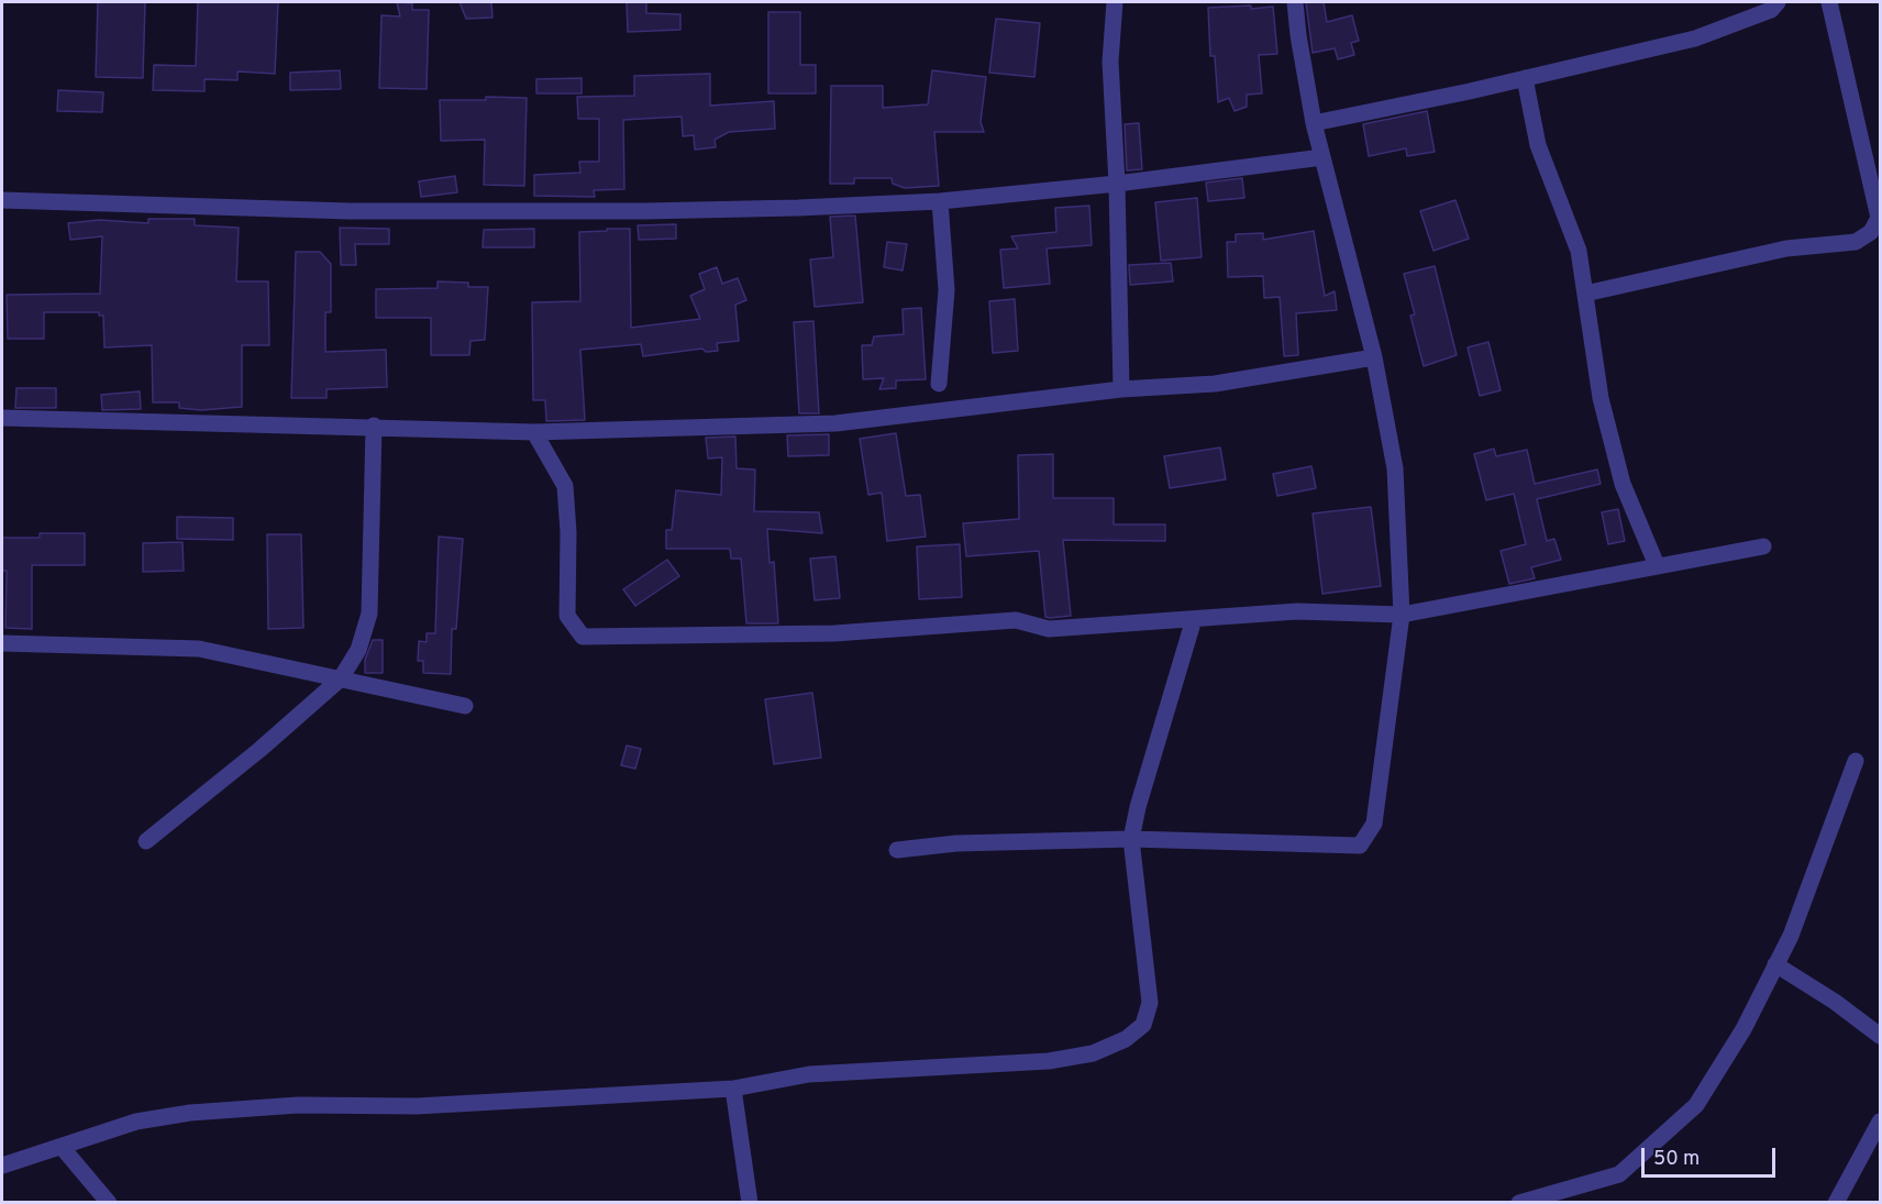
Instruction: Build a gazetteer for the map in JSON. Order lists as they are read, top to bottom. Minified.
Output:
{"scale_bar":"50 m"}
